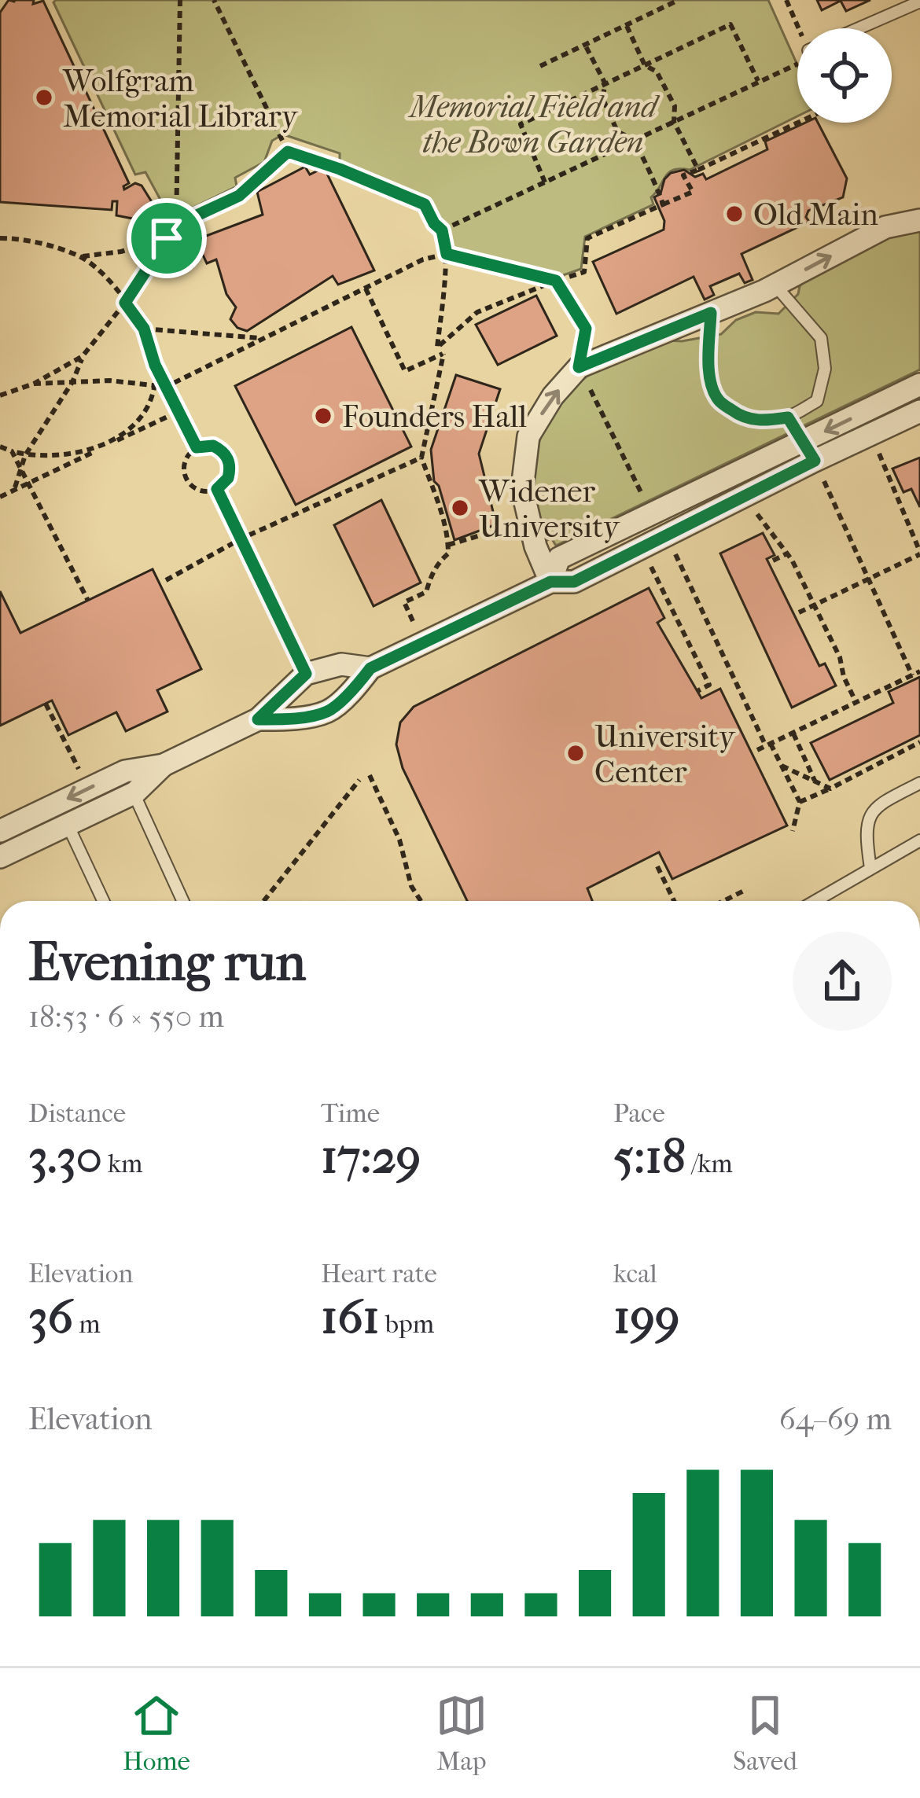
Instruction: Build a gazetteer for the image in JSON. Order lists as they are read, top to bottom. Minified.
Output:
{"parks":["Memorial Field and the Bown Garden"],"places":["Wolfgram Memorial Library","Old Main","Founders Hall","Widener University","University Center"],"page":{"heading":["Evening run","18:53 · 6 × 550 m"],"stats":[["Distance","3.30 km"],["Time","17:29"],["Pace","5:18 /km"],["Elevation","36 m"],["Heart rate","161 bpm"],["kcal","199"]],"chart":["Elevation","64–69 m"],"tabs":["Home","Map","Saved"]}}
